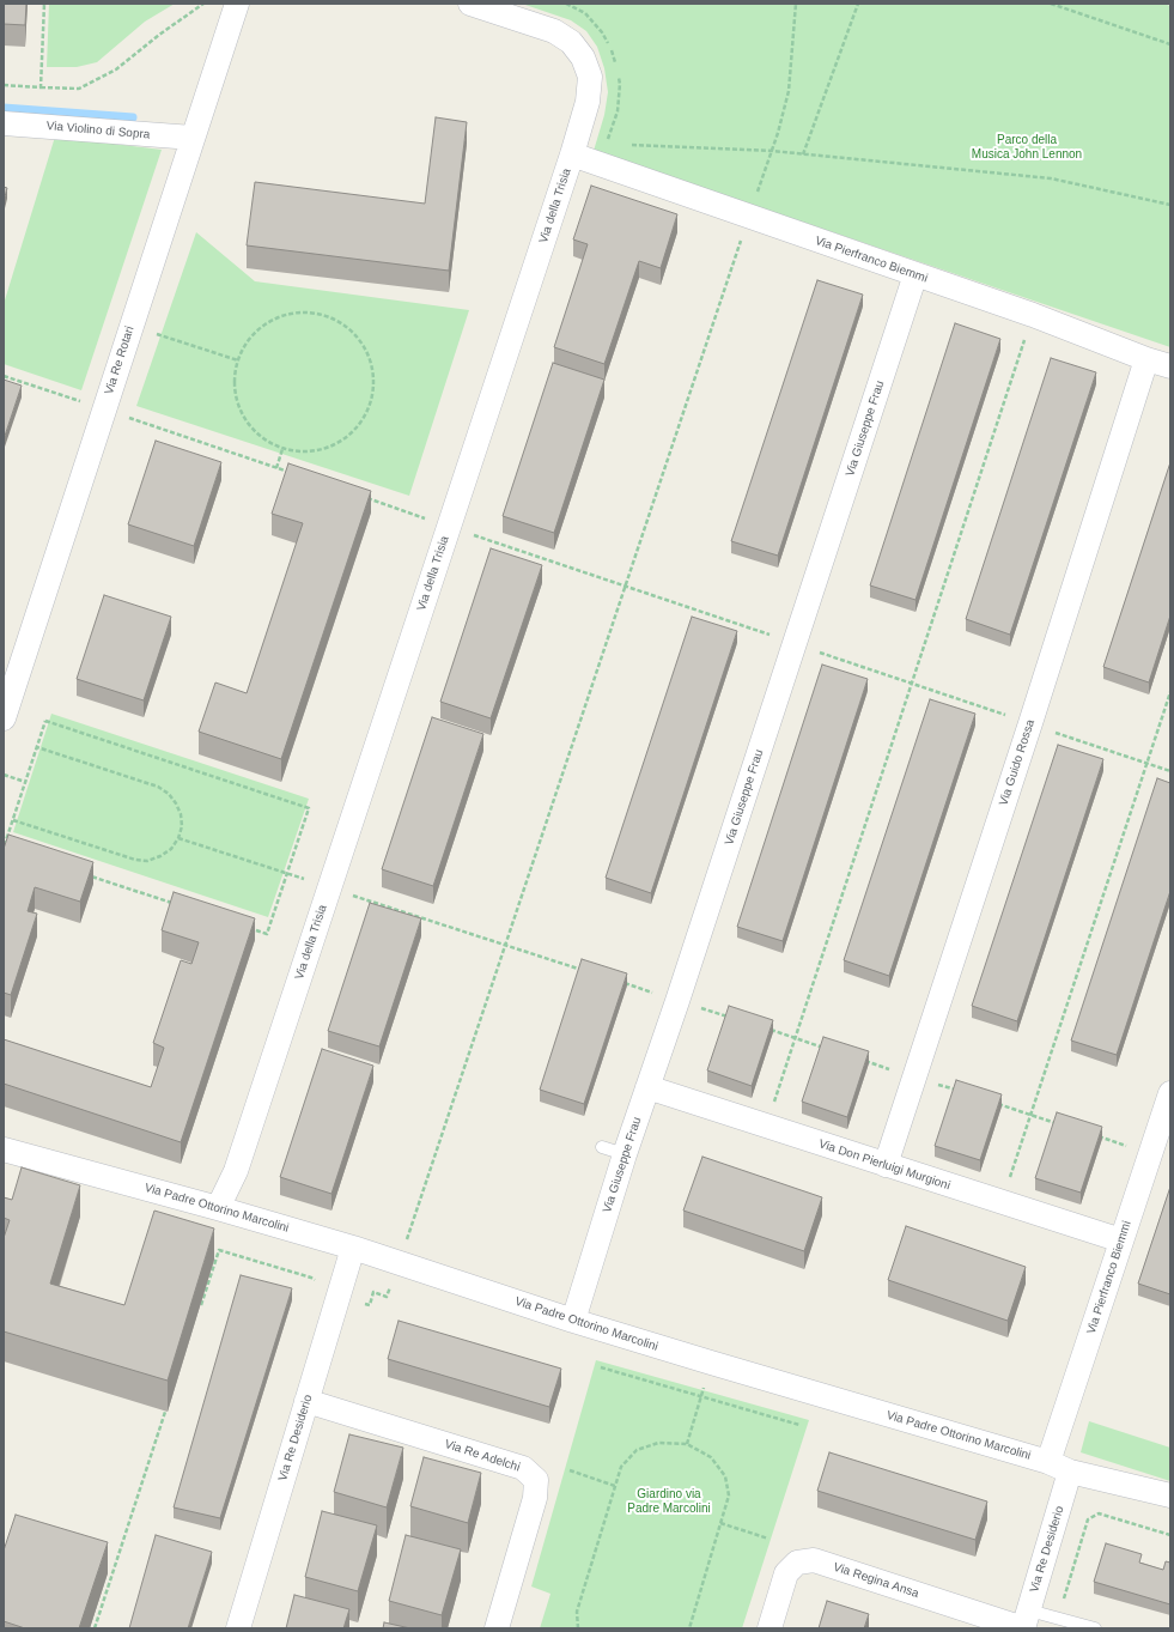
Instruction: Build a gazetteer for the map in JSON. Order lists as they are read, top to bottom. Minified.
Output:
{"streets":{"street":["Via Violino di Sopra","Via della Trisia","Via Pierfranco Biemmi","Via Re Rotari","Via Giuseppe Frau","Via Guido Rossa","Via Don Pierluigi Murgioni","Via Padre Ottorino Marcolini","Via Re Desiderio","Via Re Adelchi","Via Regina Ansa"]},"crossings":[["Via Violino di Sopra","Via Re Rotari"],["Via della Trisia","Via Pierfranco Biemmi"],["Via della Trisia","Via Padre Ottorino Marcolini"],["Via Pierfranco Biemmi","Via Giuseppe Frau"],["Via Pierfranco Biemmi","Via Guido Rossa"],["Via Pierfranco Biemmi","Via Don Pierluigi Murgioni"],["Via Pierfranco Biemmi","Via Padre Ottorino Marcolini"],["Via Giuseppe Frau","Via Don Pierluigi Murgioni"],["Via Giuseppe Frau","Via Padre Ottorino Marcolini"],["Via Guido Rossa","Via Don Pierluigi Murgioni"],["Via Padre Ottorino Marcolini","Via Re Desiderio"],["Via Re Desiderio","Via Re Adelchi"],["Via Re Desiderio","Via Regina Ansa"]],"parks":["Parco della Musica John Lennon","Giardino via Padre Marcolini"]}
